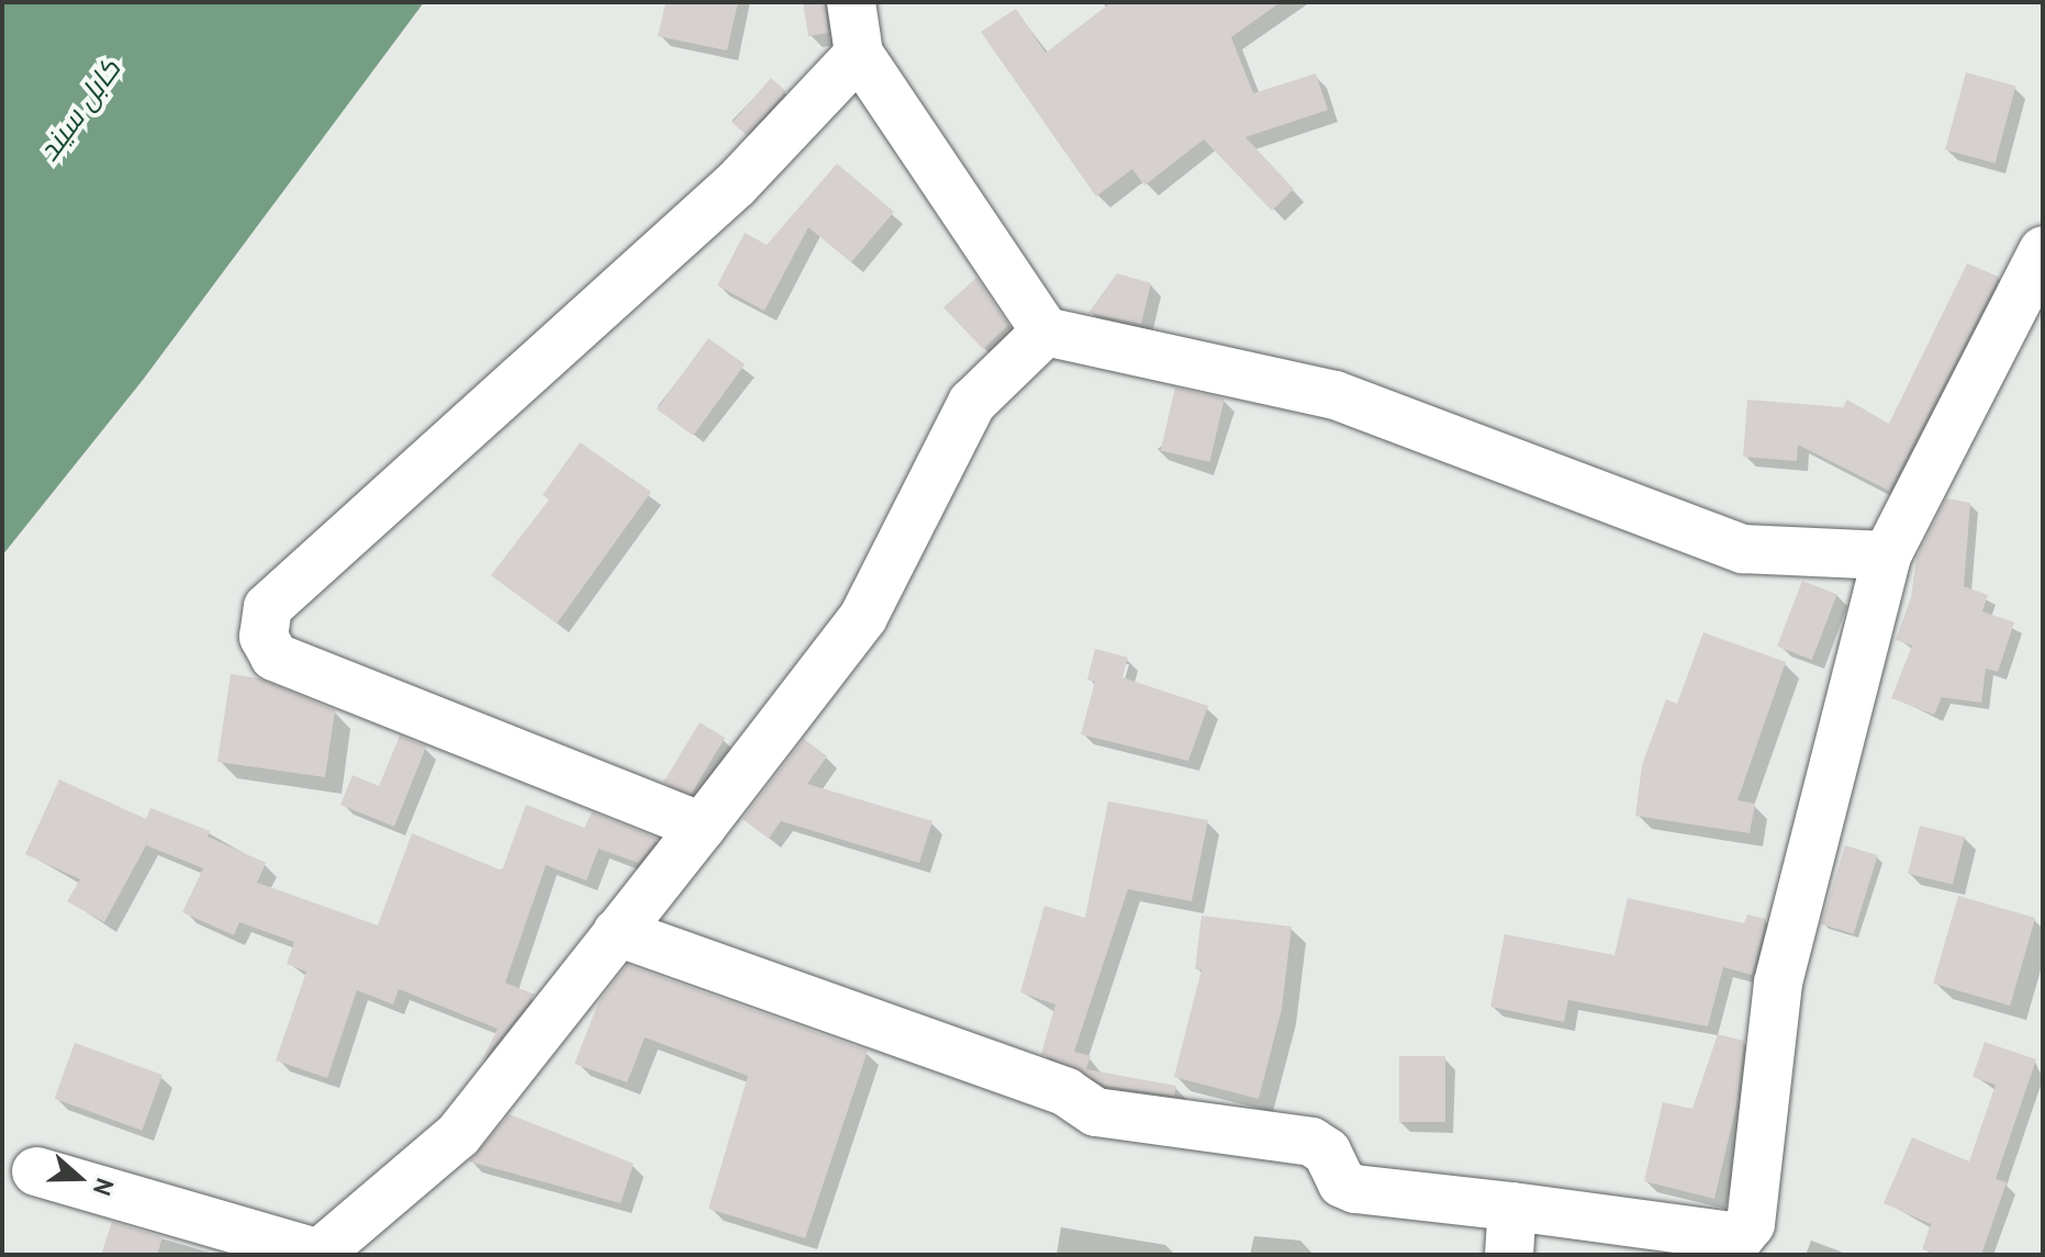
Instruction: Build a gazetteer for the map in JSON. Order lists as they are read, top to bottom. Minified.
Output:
{"water":["کابل سيند"],"north":"right"}
